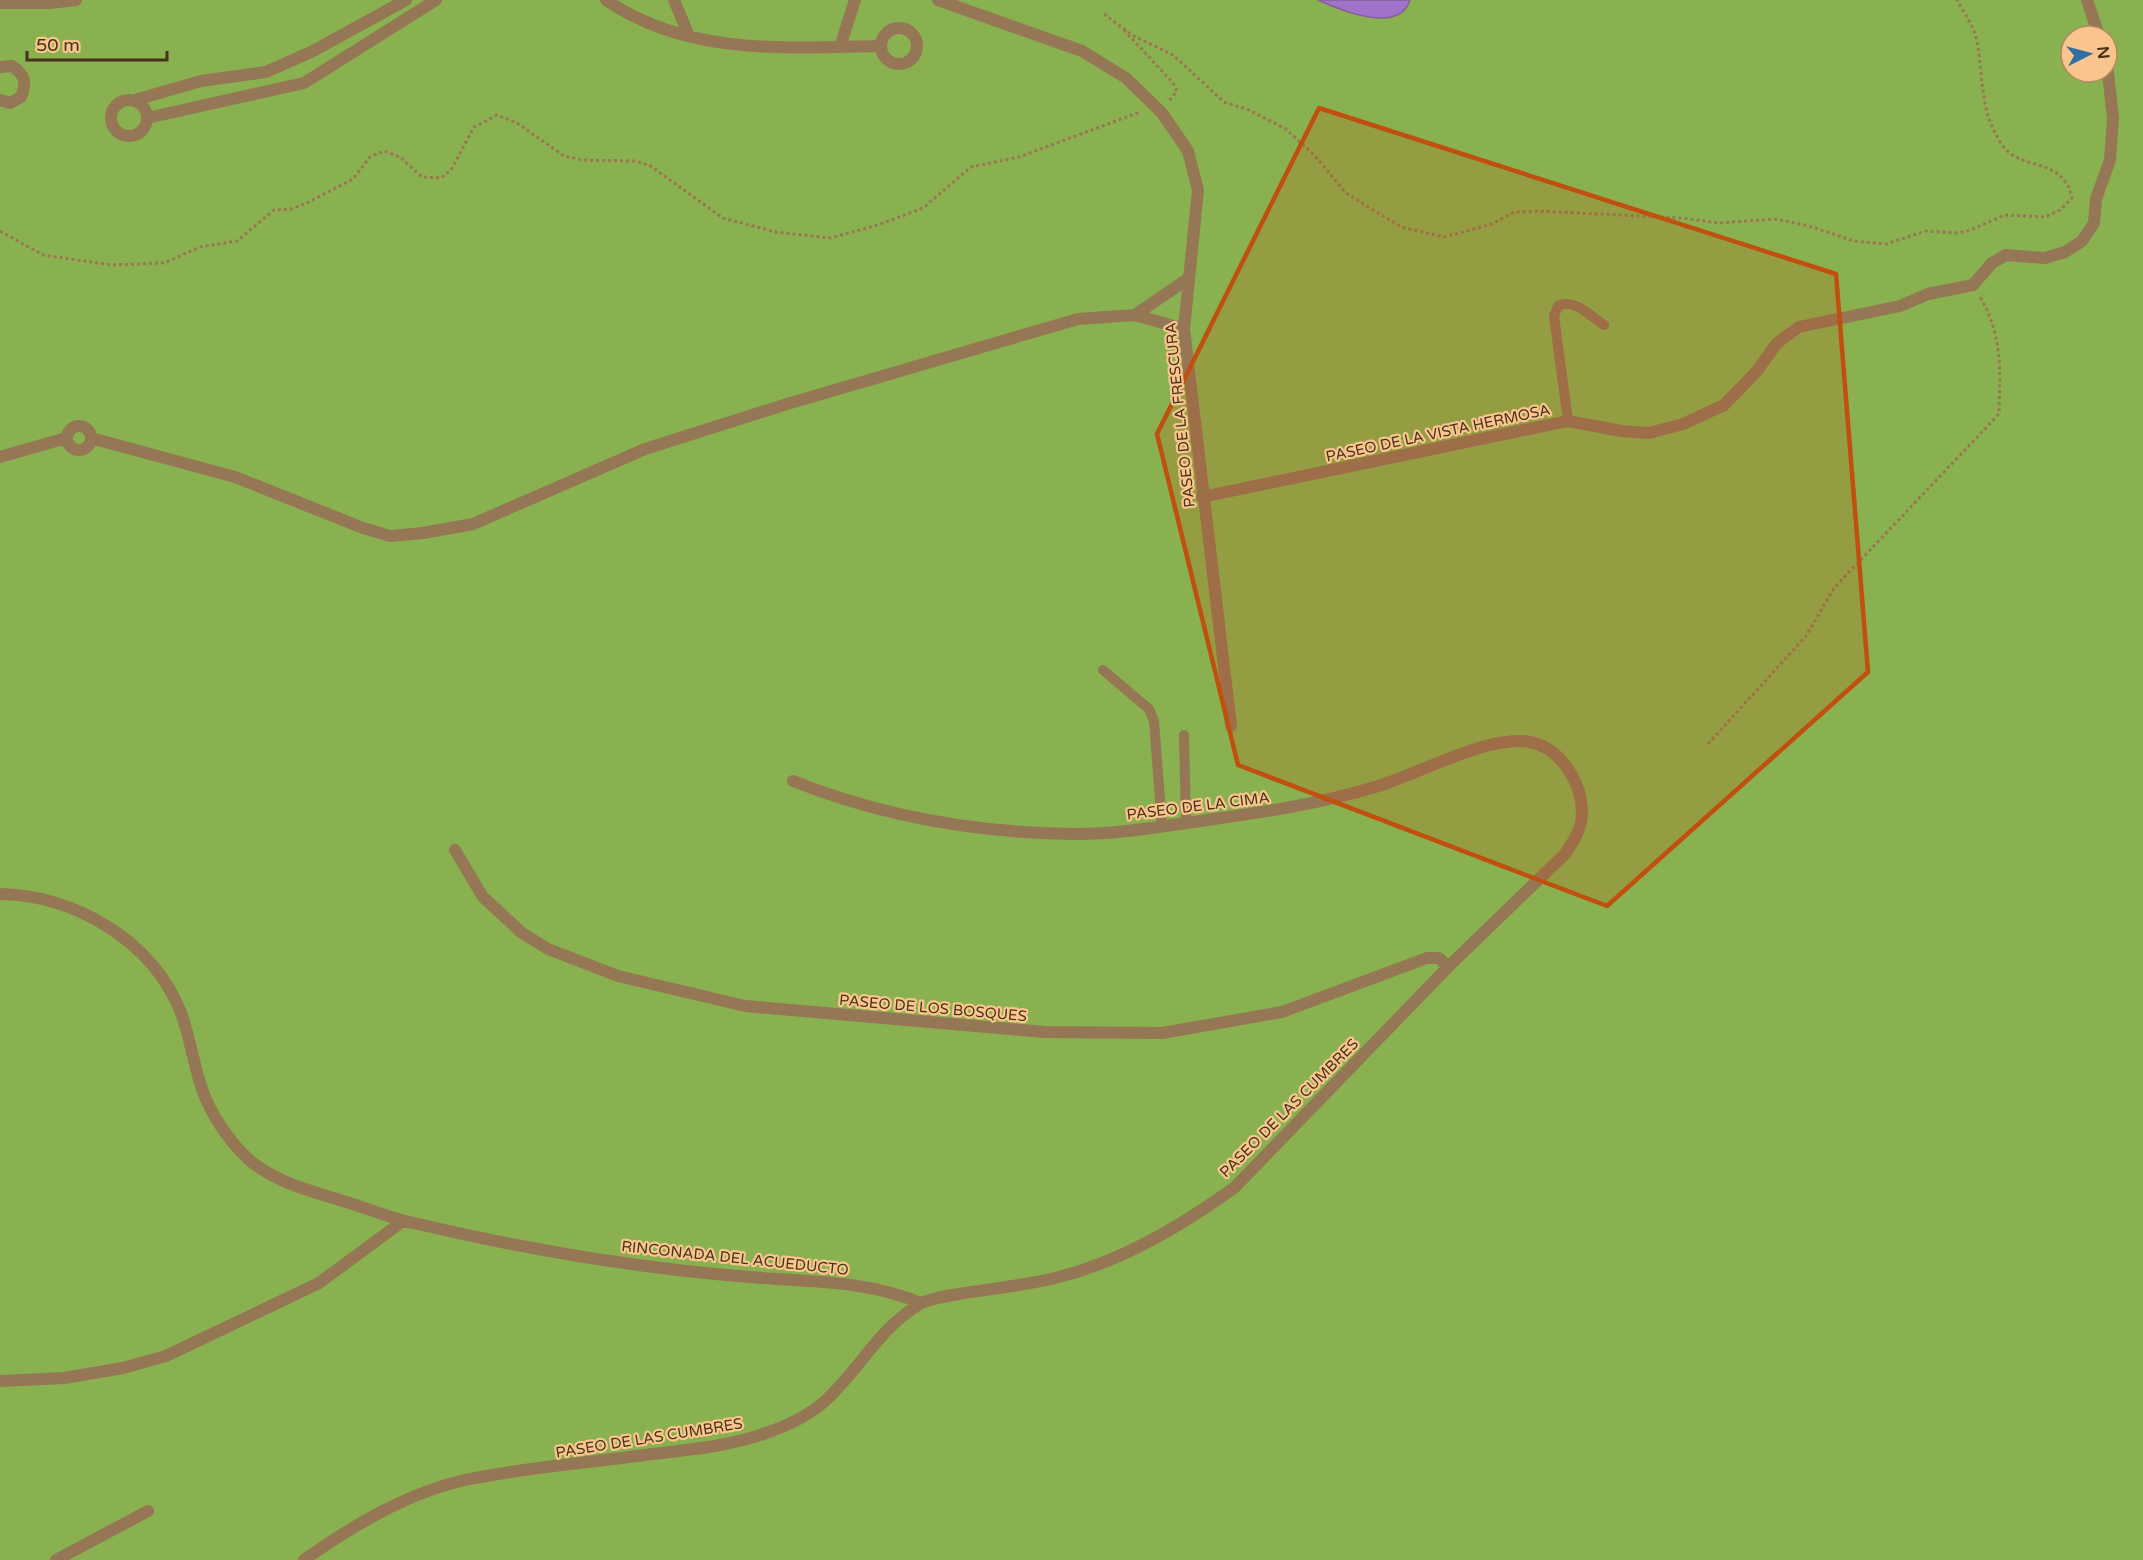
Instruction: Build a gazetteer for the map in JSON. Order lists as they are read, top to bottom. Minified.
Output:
{"streets":{"street":["PASEO DE LA FRESCURA","PASEO DE LA VISTA HERMOSA","PASEO DE LA CIMA","PASEO DE LOS BOSQUES","PASEO DE LAS CUMBRES","RINCONADA DEL ACUEDUCTO"]},"crossings":[["PASEO DE LA FRESCURA","PASEO DE LA VISTA HERMOSA"],["PASEO DE LA CIMA","PASEO DE LAS CUMBRES"],["PASEO DE LOS BOSQUES","PASEO DE LAS CUMBRES"],["PASEO DE LAS CUMBRES","RINCONADA DEL ACUEDUCTO"]],"scale_bar":"50 m","north":"right"}
